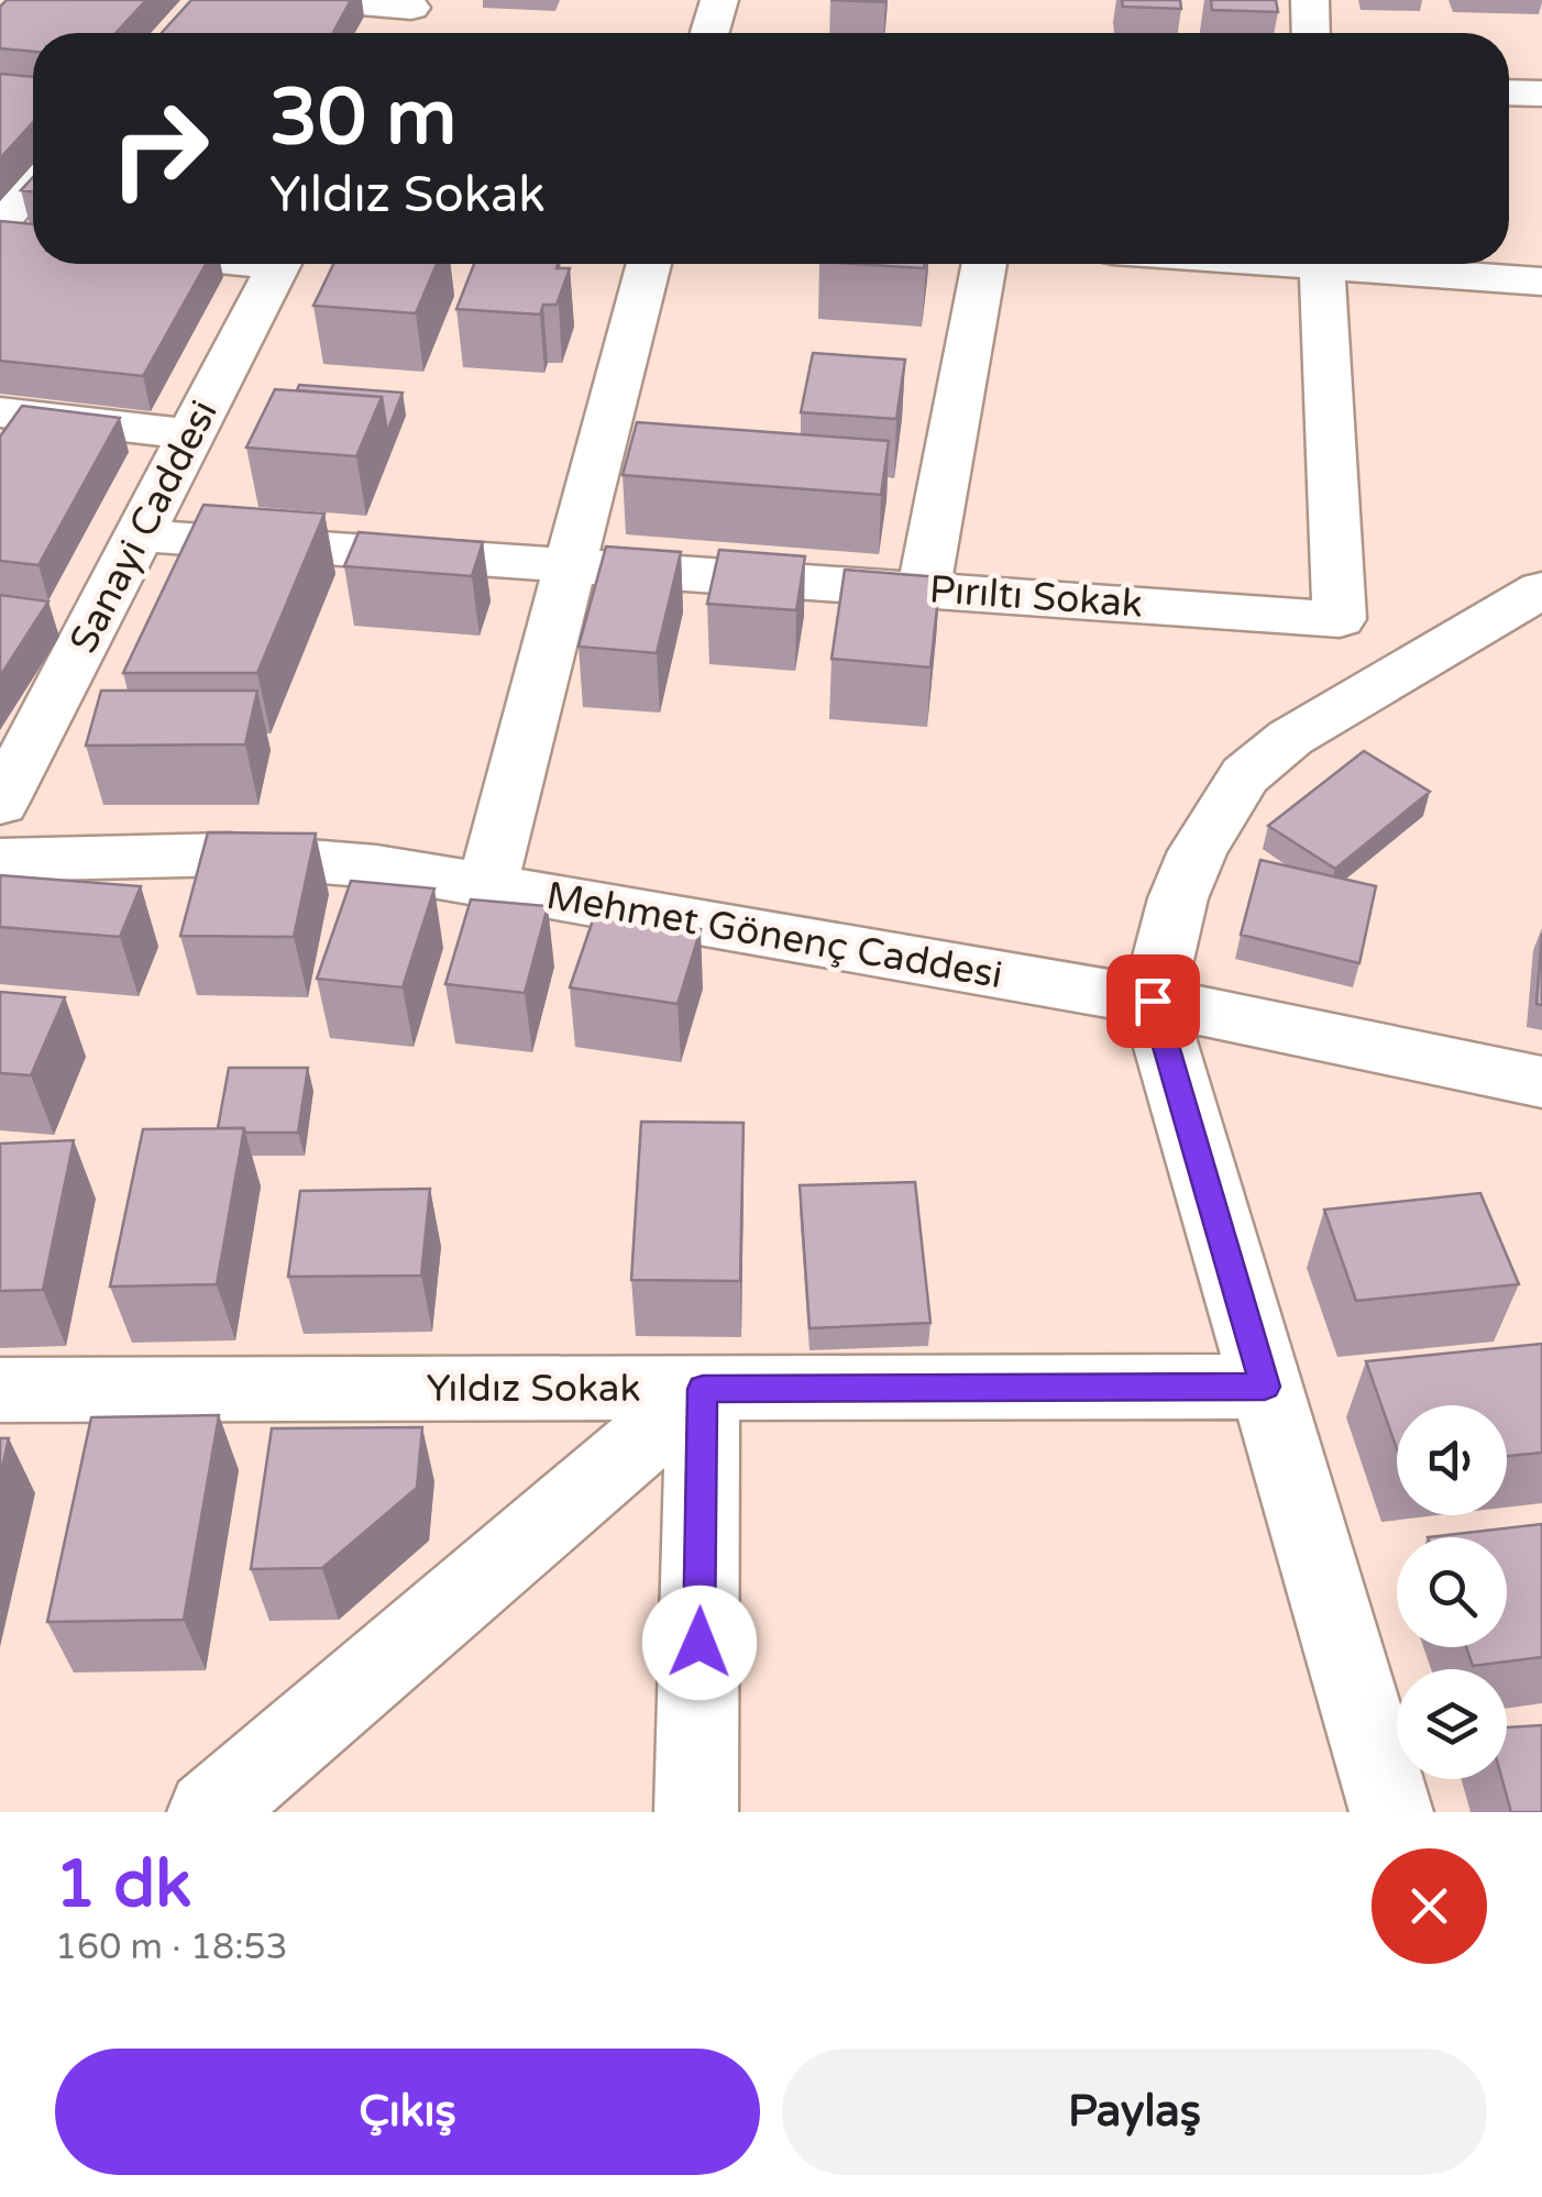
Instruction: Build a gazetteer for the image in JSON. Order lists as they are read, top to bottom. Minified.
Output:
{"streets":{"street":["Sanayi Caddesi","Pırıltı Sokak","Mehmet Gönenç Caddesi","Yıldız Sokak"]},"crossings":[["Sanayi Caddesi","Pırıltı Sokak"]],"page":{"turn":["30 m","Yıldız Sokak"],"heading":["1 dk","160 m · 18:53"],"buttons":["Çıkış","Paylaş"]}}
